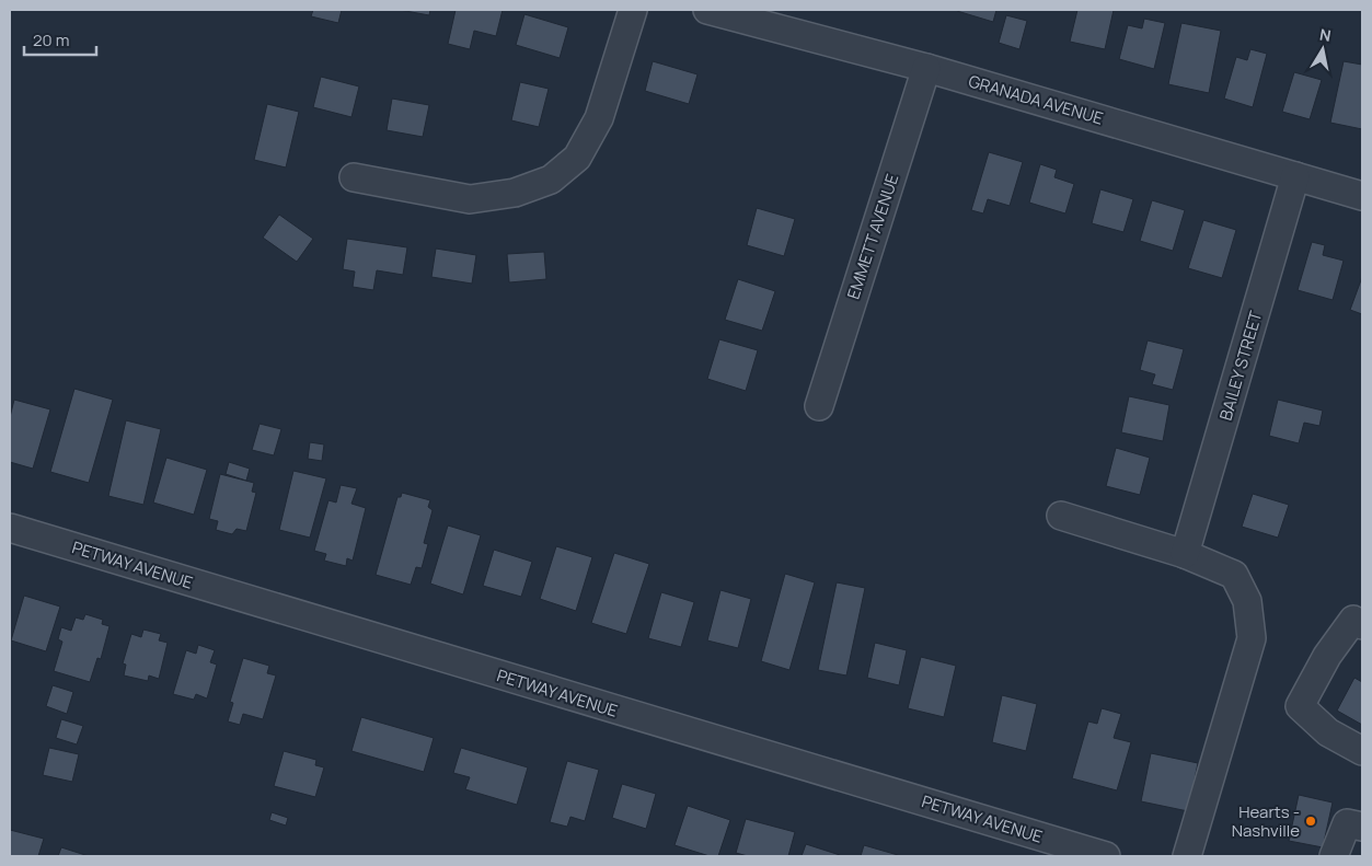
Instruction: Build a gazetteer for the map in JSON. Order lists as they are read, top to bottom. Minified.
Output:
{"streets":{"street":["GRANADA AVENUE","EMMETT AVENUE","BAILEY STREET","PETWAY AVENUE"]},"crossings":[["GRANADA AVENUE","EMMETT AVENUE"],["GRANADA AVENUE","BAILEY STREET"]],"places":["Hearts - Nashville"],"scale_bar":"20 m","north":"top"}
